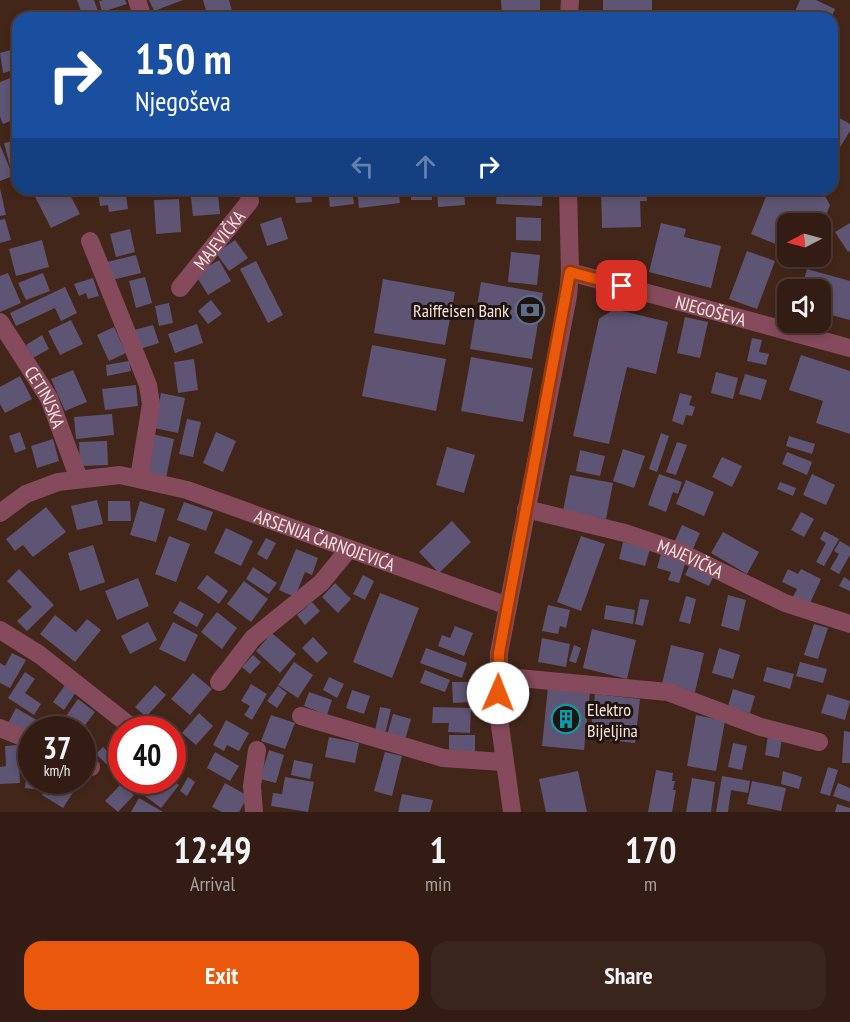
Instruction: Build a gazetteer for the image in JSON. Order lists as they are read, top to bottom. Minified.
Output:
{"streets":{"street":["MAJEVIČKA","NJEGOŠEVA","CETINJSKA","ARSENIJA ČARNOJEVIĆA"]},"crossings":[["CETINJSKA","ARSENIJA ČARNOJEVIĆA"]],"places":{"bank":["Raiffeisen Bank"],"building":["Elektro Bijeljina"]},"north":"left","page":{"turn":["150 m","Njegoševa"],"speed":"37 km/h","limit":"40","eta":["12:49","Arrival","1","min","170","m"],"buttons":["Exit","Share"]}}
